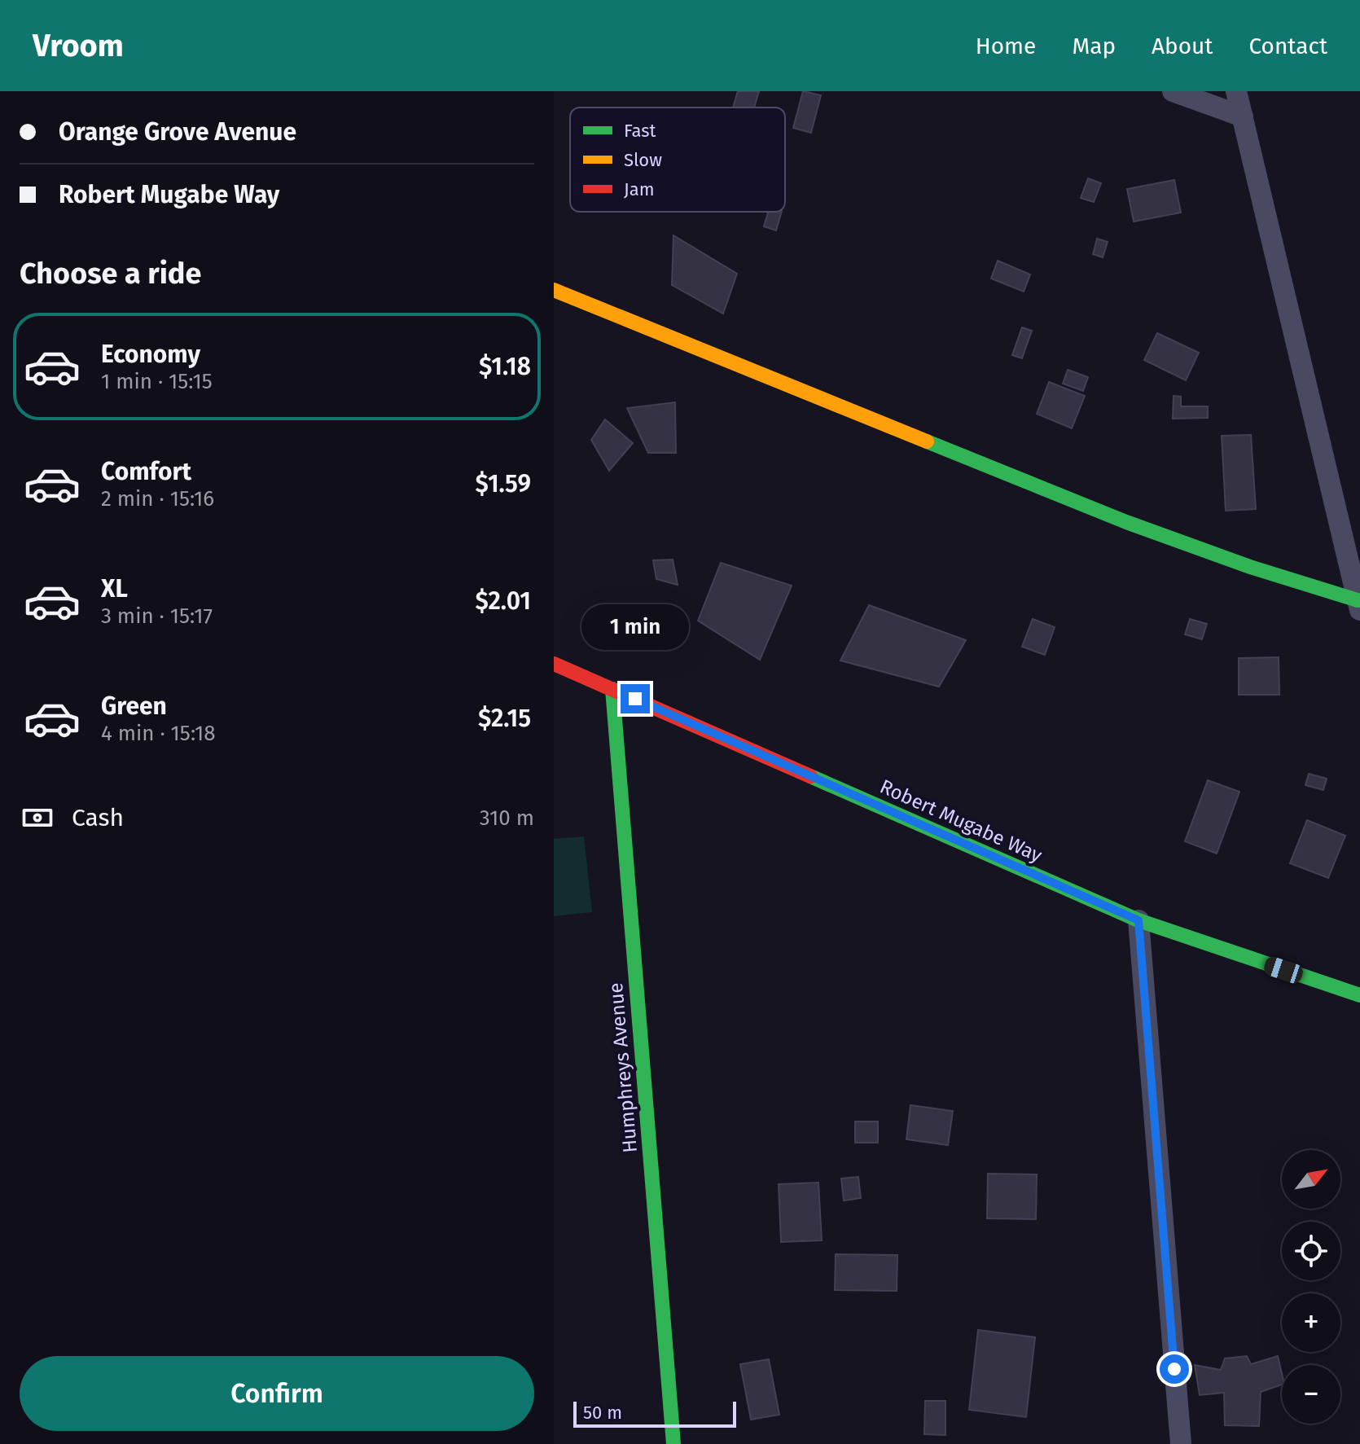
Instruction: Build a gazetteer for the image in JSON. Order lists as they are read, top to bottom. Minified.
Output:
{"streets":{"street":["Robert Mugabe Way","Humphreys Avenue"]},"crossings":[["Robert Mugabe Way","Humphreys Avenue"]],"legend":["Fast","Slow","Jam"],"scale_bar":"50 m","north":"top right","page":{"header":"Vroom","nav":["Home","Map","About","Contact"],"banner":["Orange Grove Avenue","Robert Mugabe Way"],"heading":"Choose a ride","list":[{"name":"Economy","note":"1 min · 15:15","value":"$1.18"},{"name":"Comfort","note":"2 min · 15:16","value":"$1.59"},{"name":"XL","note":"3 min · 15:17","value":"$2.01"},{"name":"Green","note":"4 min · 15:18","value":"$2.15"}],"bubble":"1 min","pay":["Cash","310 m"],"map_buttons":["+","−"],"buttons":"Confirm","scale":"50 m"}}
